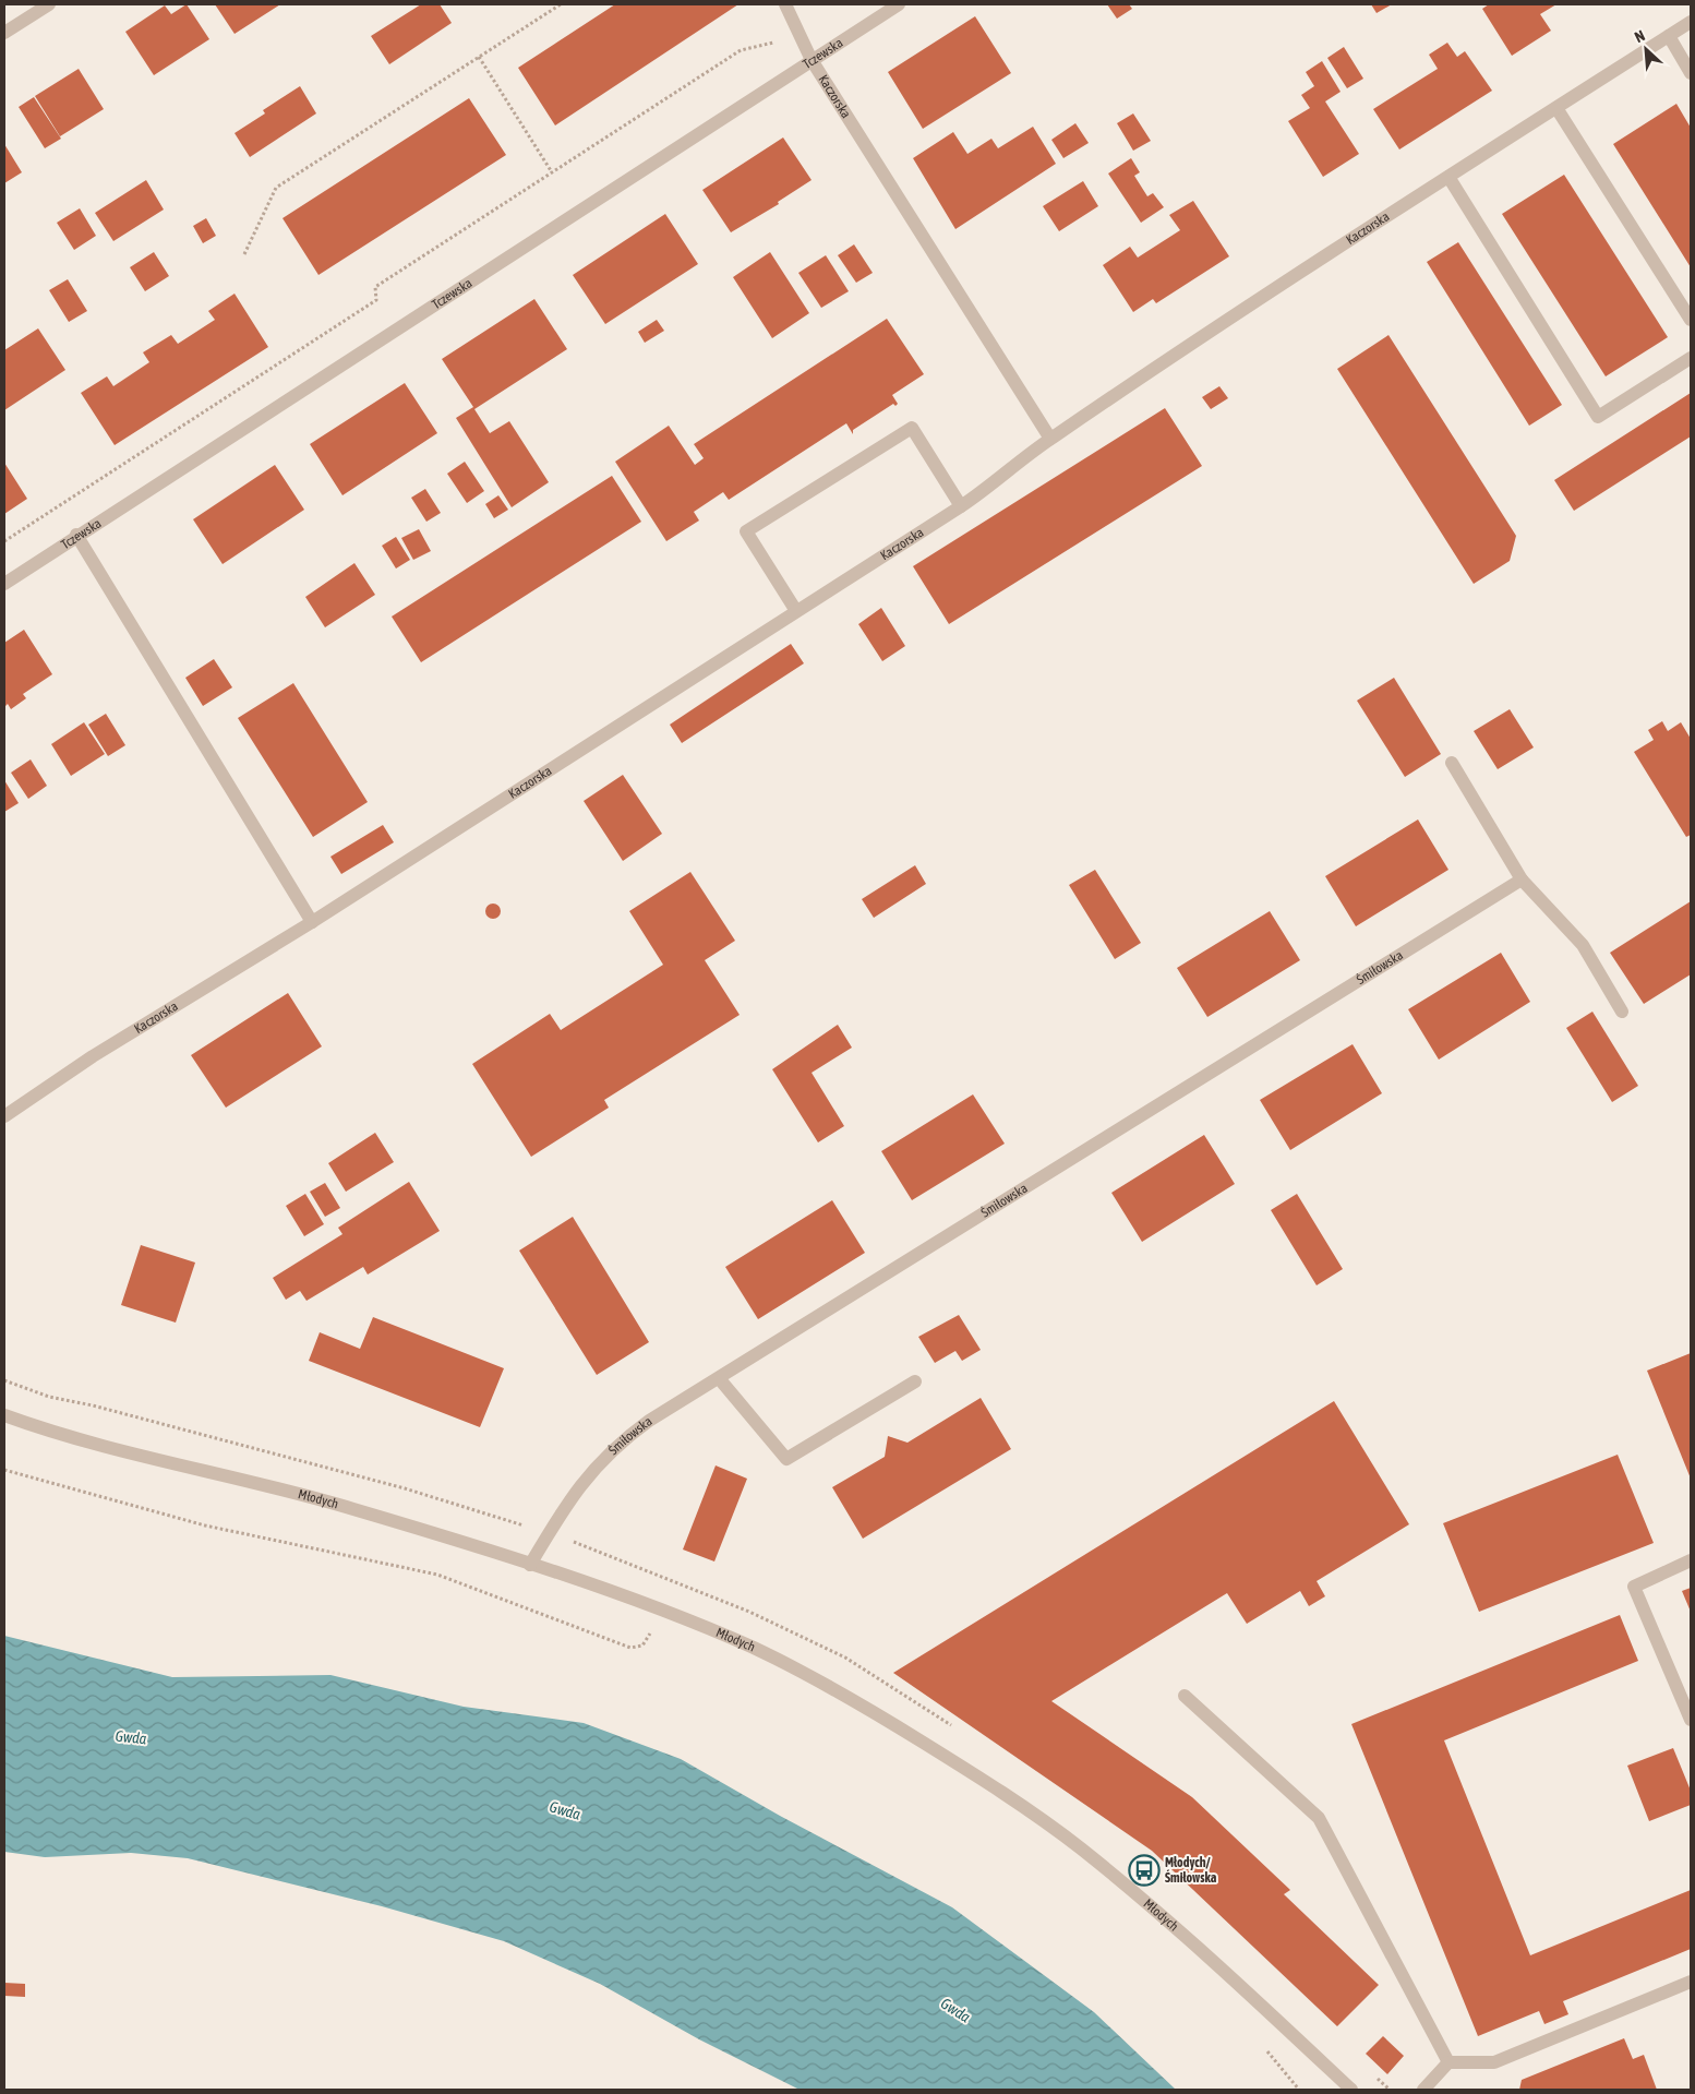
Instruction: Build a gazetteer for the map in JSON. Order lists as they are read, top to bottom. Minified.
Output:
{"streets":{"street":["Tczewska","Kaczorska","Śmiłowska","Młodych"]},"crossings":[["Tczewska","Kaczorska"],["Śmiłowska","Młodych"]],"water":["Gwda"],"places":{"bus stop":["Młodych/ Śmiłowska"]},"north":"top left"}
